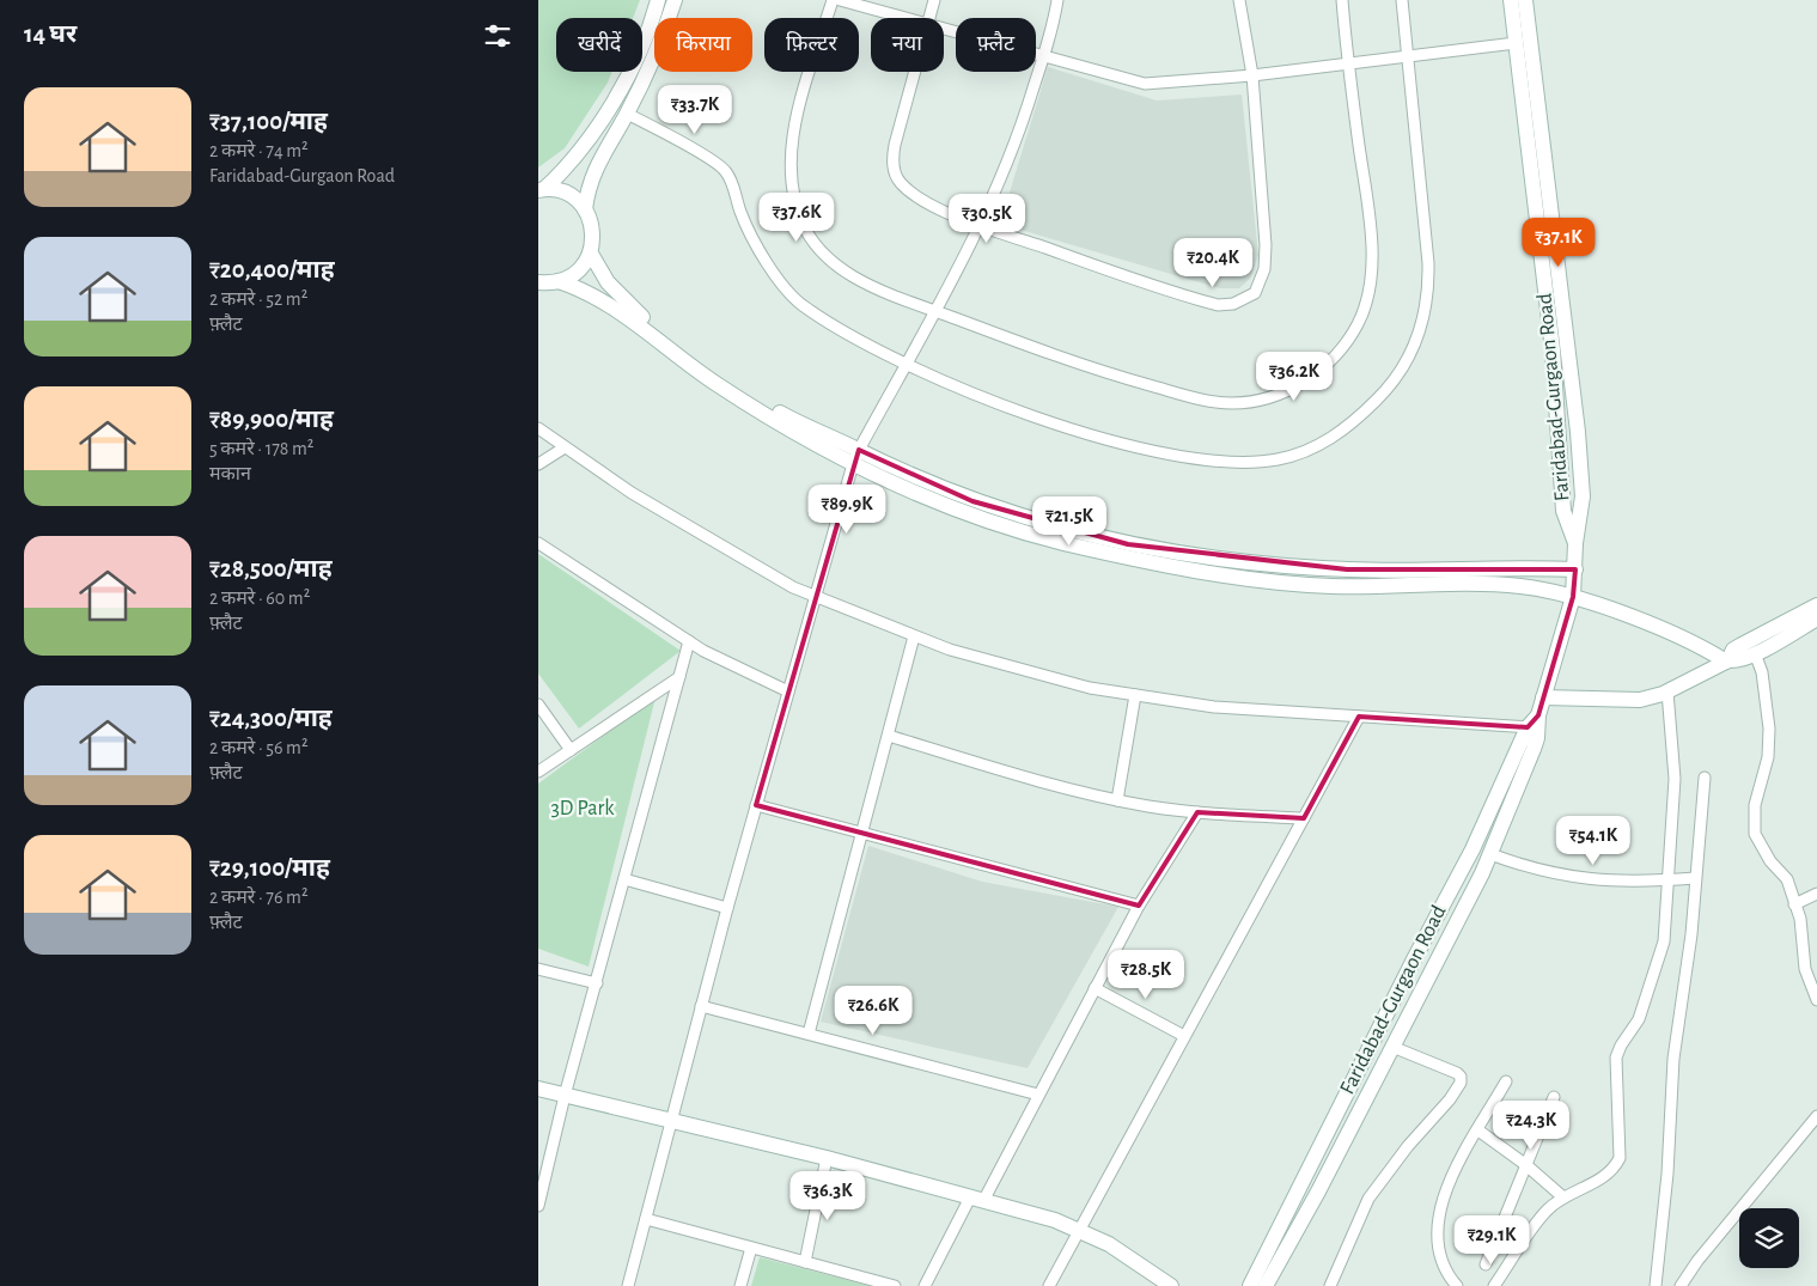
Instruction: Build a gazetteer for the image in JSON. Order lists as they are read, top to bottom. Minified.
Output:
{"streets":{"street":["Faridabad-Gurgaon Road"]},"parks":["3D Park"],"page":{"heading":"14 घर","chip":["खरीदें","किराया","फ़िल्टर","नया","फ़्लैट"],"list":[{"name":"₹37,100/माह","note":"2 कमरे · 74 m² · Faridabad-Gurgaon Road"},{"name":"₹20,400/माह","note":"2 कमरे · 52 m² · फ़्लैट"},{"name":"₹89,900/माह","note":"5 कमरे · 178 m² · मकान"},{"name":"₹28,500/माह","note":"2 कमरे · 60 m² · फ़्लैट"},{"name":"₹24,300/माह","note":"2 कमरे · 56 m² · फ़्लैट"},{"name":"₹29,100/माह","note":"2 कमरे · 76 m² · फ़्लैट"}],"price":["₹33.7K","₹37.6K","₹30.5K","₹37.1K","₹20.4K","₹36.2K","₹89.9K","₹21.5K","₹54.1K","₹28.5K","₹26.6K","₹24.3K","₹36.3K","₹29.1K"]}}
